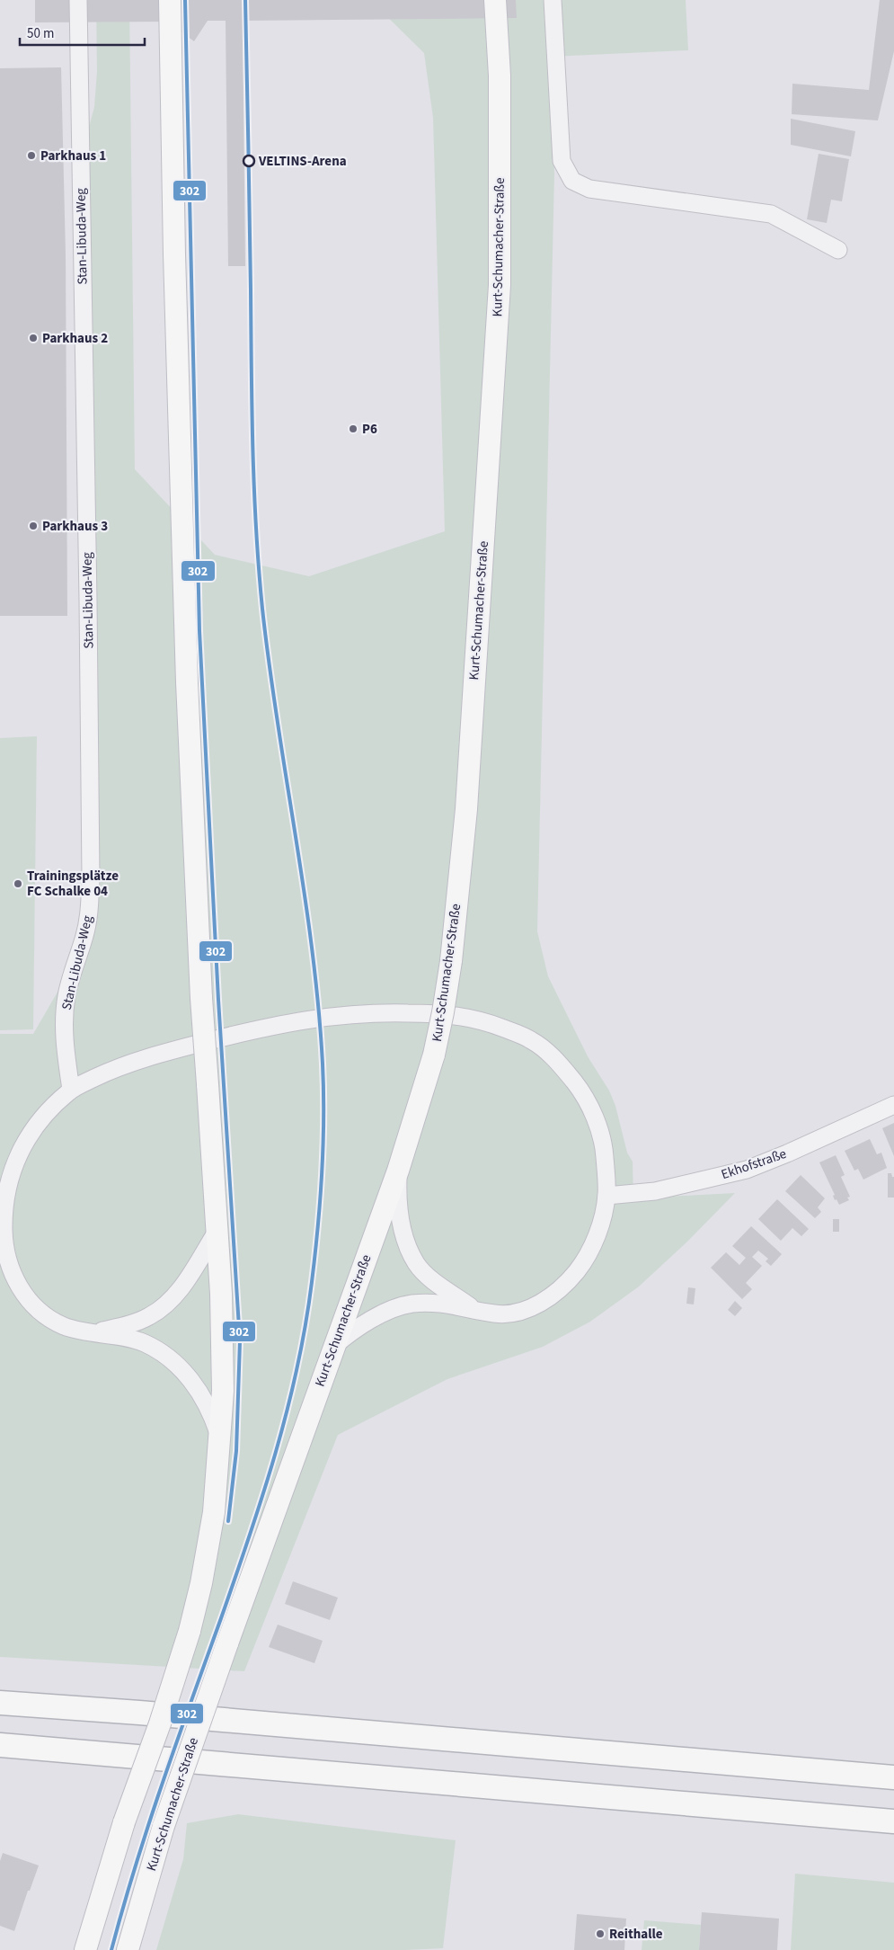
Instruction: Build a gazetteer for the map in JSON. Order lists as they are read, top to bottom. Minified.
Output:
{"streets":{"main road":["Kurt-Schumacher-Straße"],"street":["Stan-Libuda-Weg","Ekhofstraße"]},"places":["Parkhaus 1","VELTINS-Arena","Parkhaus 2","P6","Parkhaus 3","Trainingsplätze FC Schalke 04","Reithalle"],"lines":["transit line 302"],"scale_bar":"50 m"}
